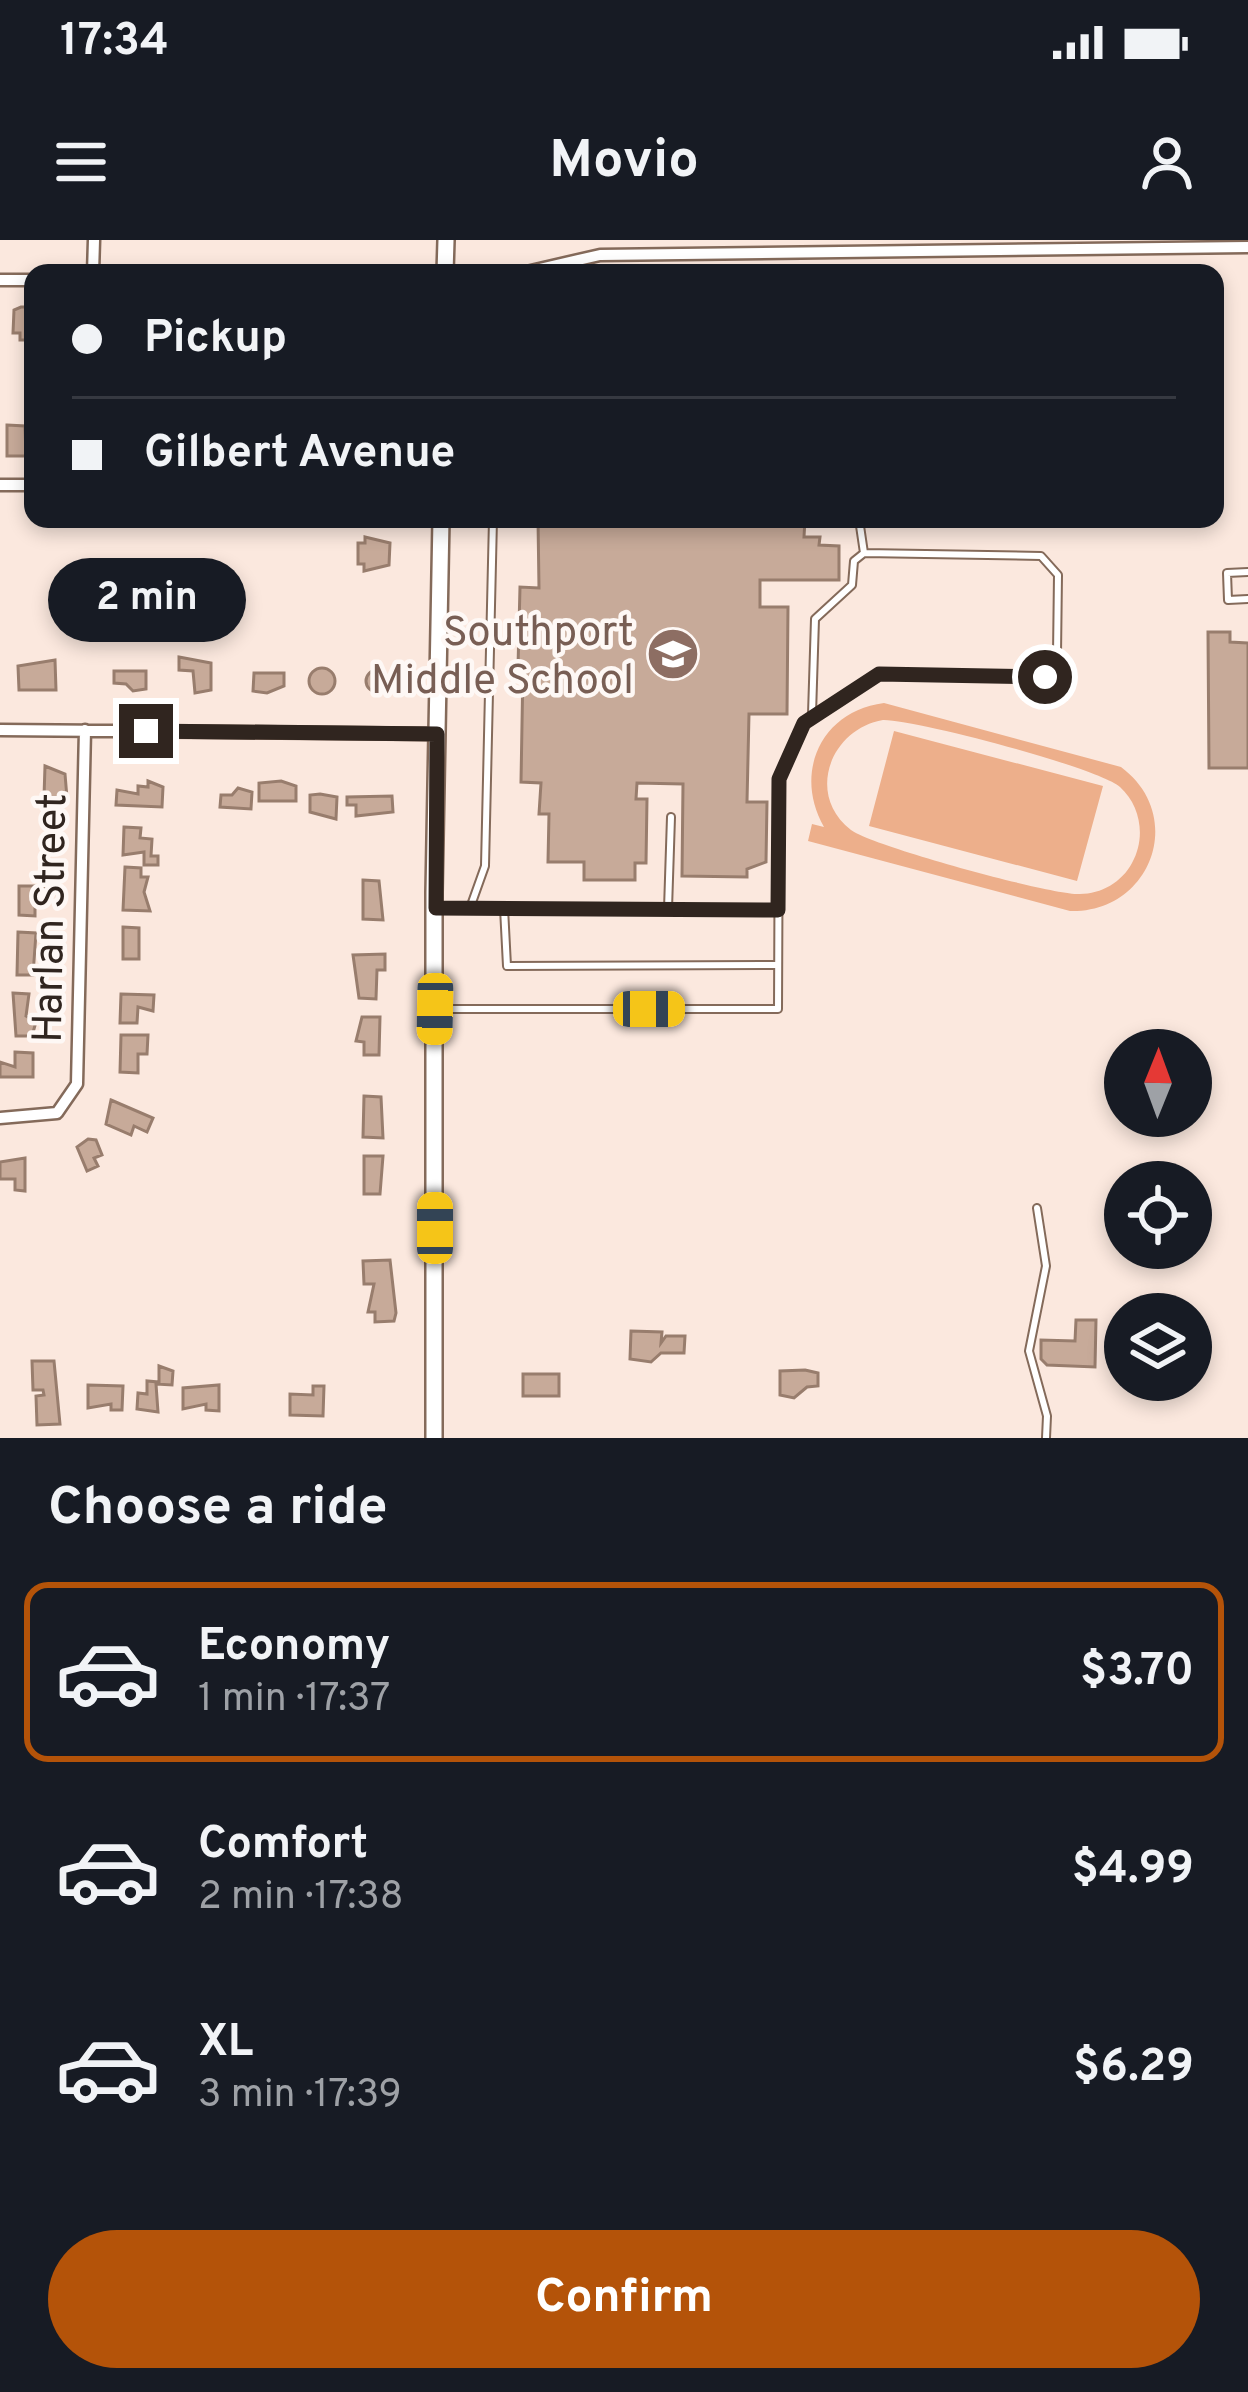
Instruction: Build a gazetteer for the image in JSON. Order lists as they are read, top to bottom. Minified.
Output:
{"streets":{"street":["Harlan Street"]},"places":{"school or university":["Southport Middle School"]},"north":"top","page":{"status":"17:34","header":"Movio","banner":["Pickup","Gilbert Avenue"],"bubble":"2 min","heading":"Choose a ride","list":[{"name":"Economy","note":"1 min · 17:37","value":"$3.70"},{"name":"Comfort","note":"2 min · 17:38","value":"$4.99"},{"name":"XL","note":"3 min · 17:39","value":"$6.29"}],"buttons":"Confirm"}}
